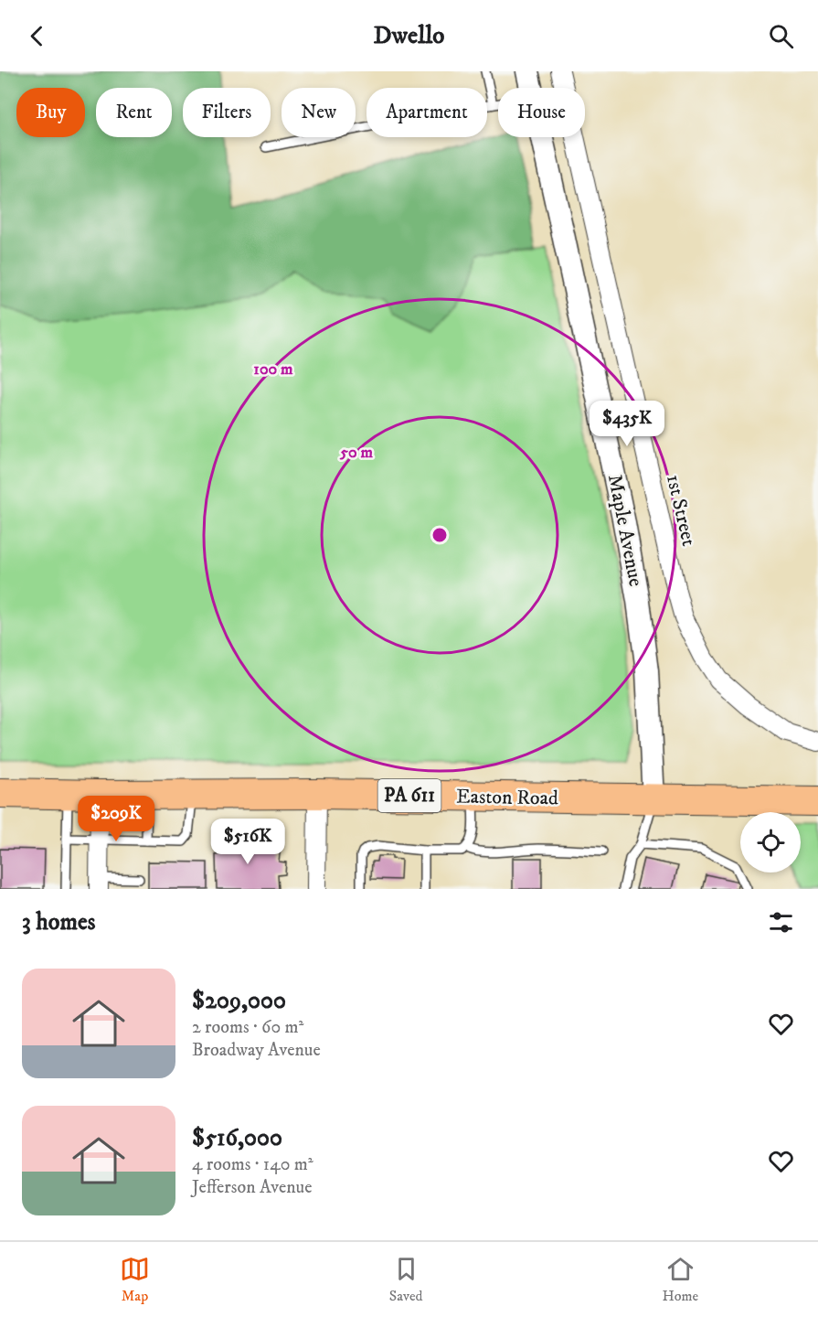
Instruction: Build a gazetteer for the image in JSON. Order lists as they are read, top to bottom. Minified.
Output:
{"streets":{"highway":["PA 611","Easton Road"],"street":["1st Street","Maple Avenue"]},"crossings":[["Maple Avenue","Easton Road"]],"page":{"header":"Dwello","chip":["Buy","Rent","Filters","New","Apartment","House"],"price":["$435K","$209K","$516K"],"heading":"3 homes","list":[{"name":"$209,000","note":"2 rooms · 60 m² · Broadway Avenue"},{"name":"$516,000","note":"4 rooms · 140 m² · Jefferson Avenue"}],"tabs":["Map","Saved","Home"]},"rings":["100 m","50 m"]}
